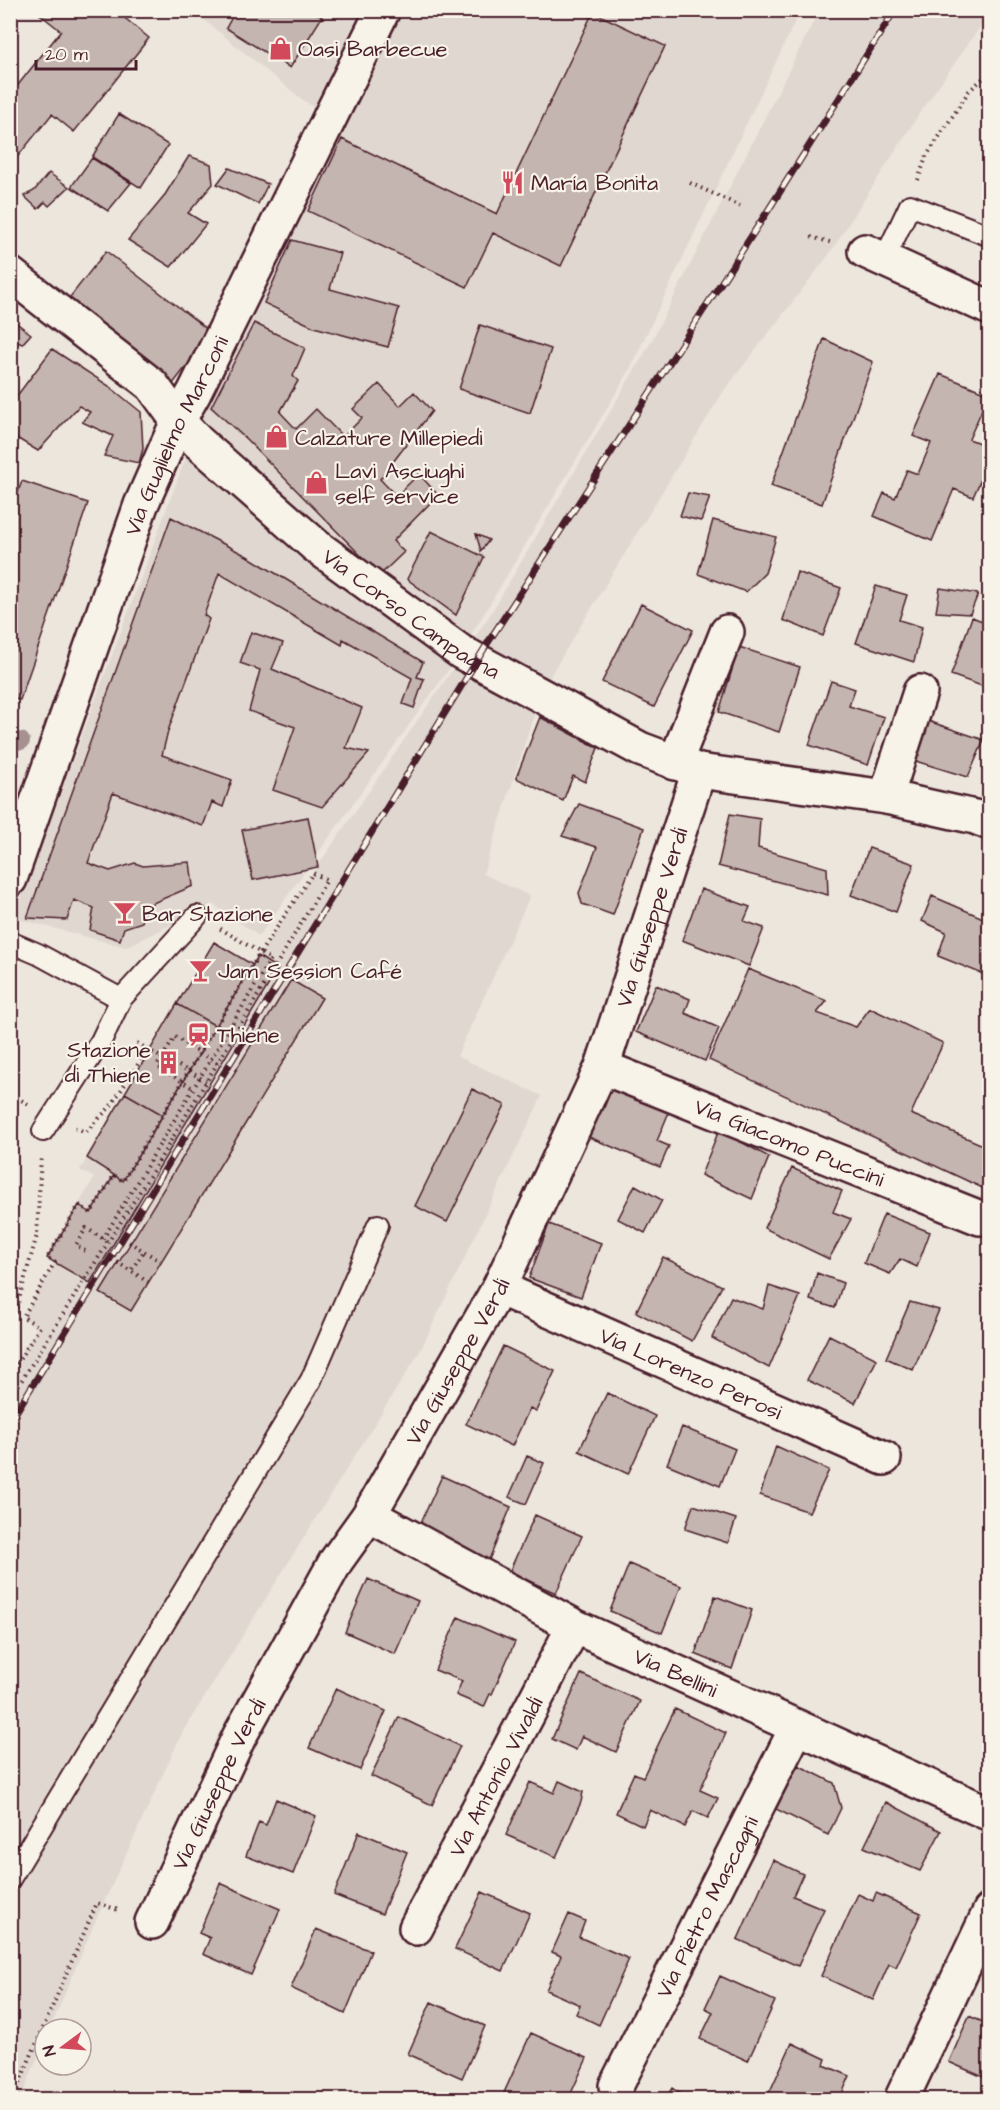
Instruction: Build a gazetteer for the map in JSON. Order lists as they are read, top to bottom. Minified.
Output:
{"streets":{"street":["Via Guglielmo Marconi","Via Corso Campagna","Via Giuseppe Verdi","Via Giacomo Puccini","Via Lorenzo Perosi","Via Bellini","Via Antonio Vivaldi","Via Pietro Mascagni"]},"crossings":[["Via Guglielmo Marconi","Via Corso Campagna"],["Via Corso Campagna","Via Giuseppe Verdi"],["Via Giuseppe Verdi","Via Giacomo Puccini"],["Via Giuseppe Verdi","Via Lorenzo Perosi"],["Via Giuseppe Verdi","Via Bellini"],["Via Bellini","Via Antonio Vivaldi"],["Via Bellini","Via Pietro Mascagni"]],"places":{"shop":["Oasi Barbecue","Calzature Millepiedi","Lavi Asciughi self service"],"restaurant":["María Bonita"],"bar":["Bar Stazione","Jam Session Café"],"station":["Thiene"],"building":["Stazione di Thiene"]},"scale_bar":"20 m","north":"left"}
